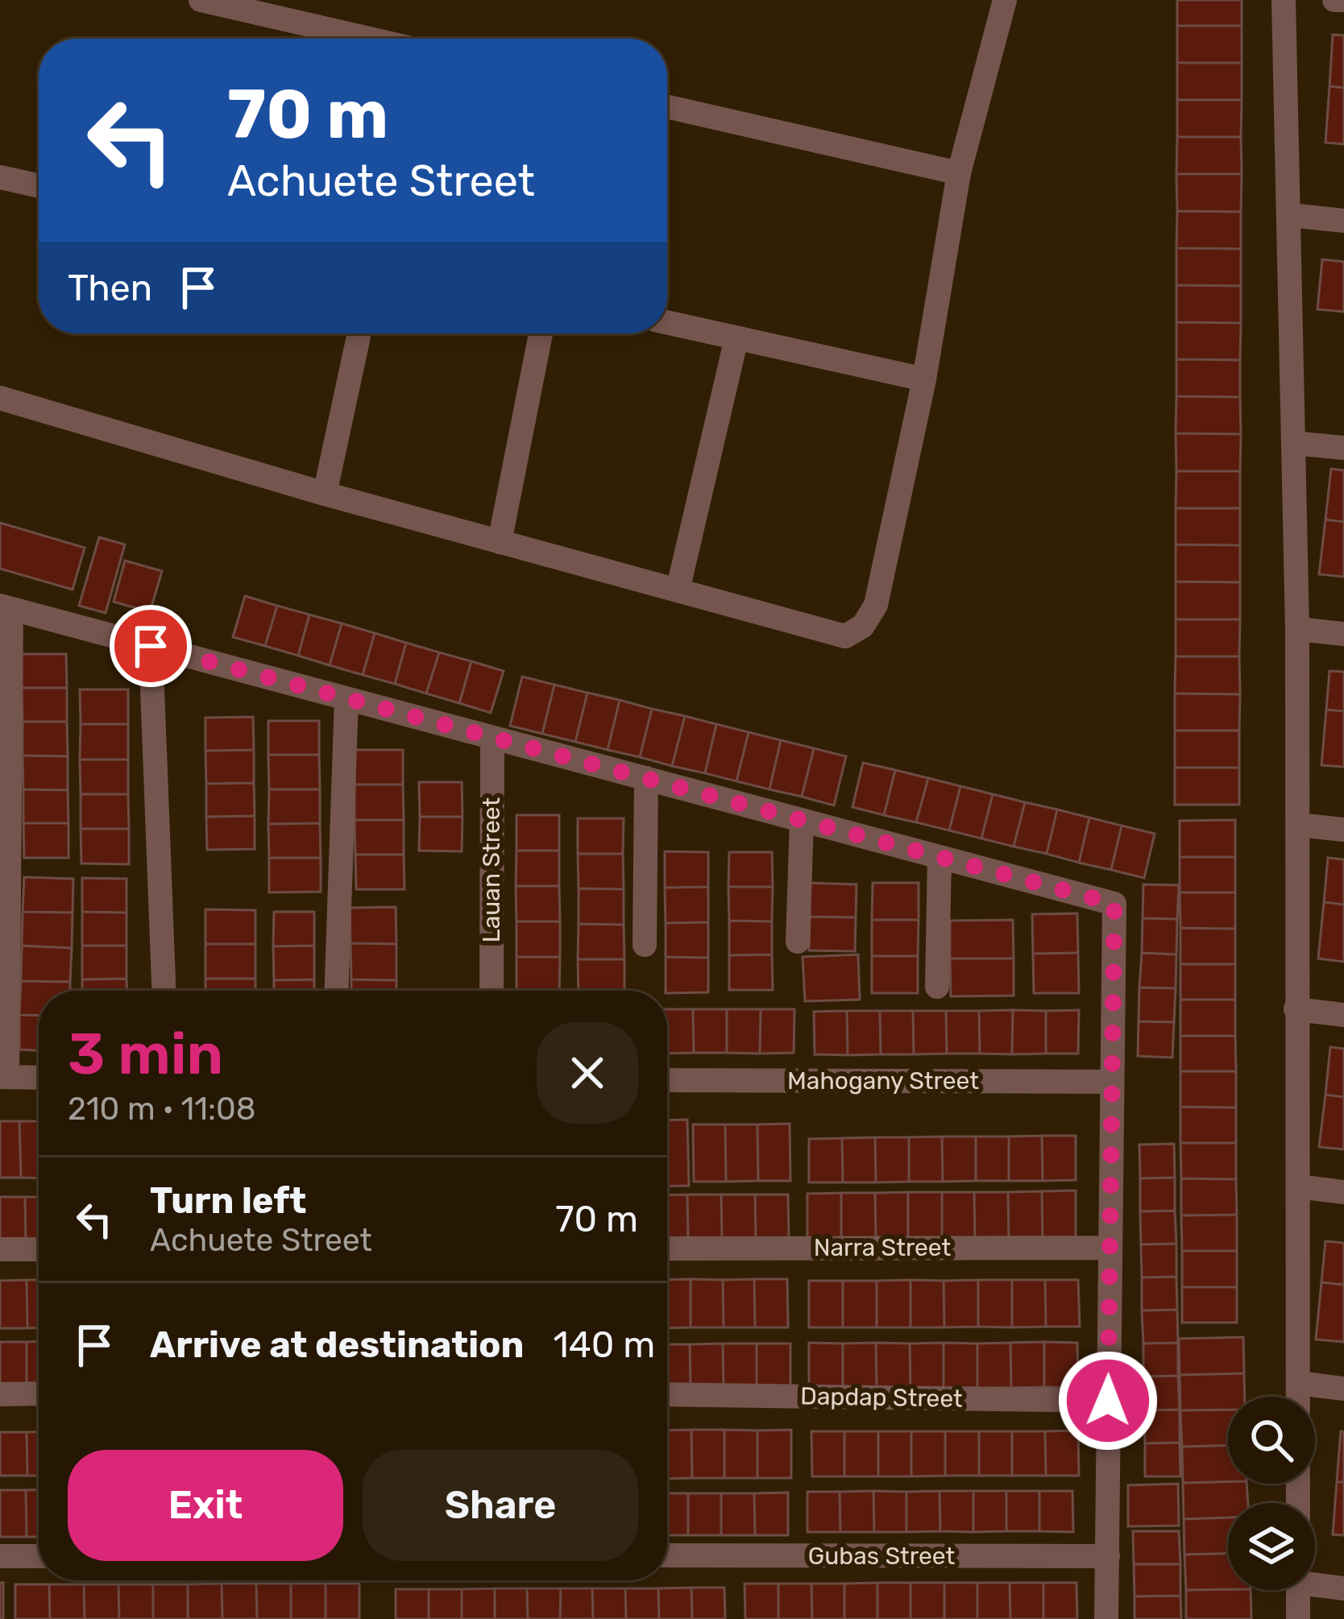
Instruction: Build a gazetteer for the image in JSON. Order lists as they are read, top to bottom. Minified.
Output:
{"streets":{"street":["Lauan Street","Mahogany Street","Narra Street","Dapdap Street","Gubas Street"]},"page":{"turn":["70 m","Achuete Street"],"then":"Then","heading":["3 min","210 m · 11:08"],"list":[{"name":"Turn left","note":"Achuete Street","value":"70 m"},{"name":"Arrive at destination","value":"140 m"}],"buttons":["Exit","Share"]}}
